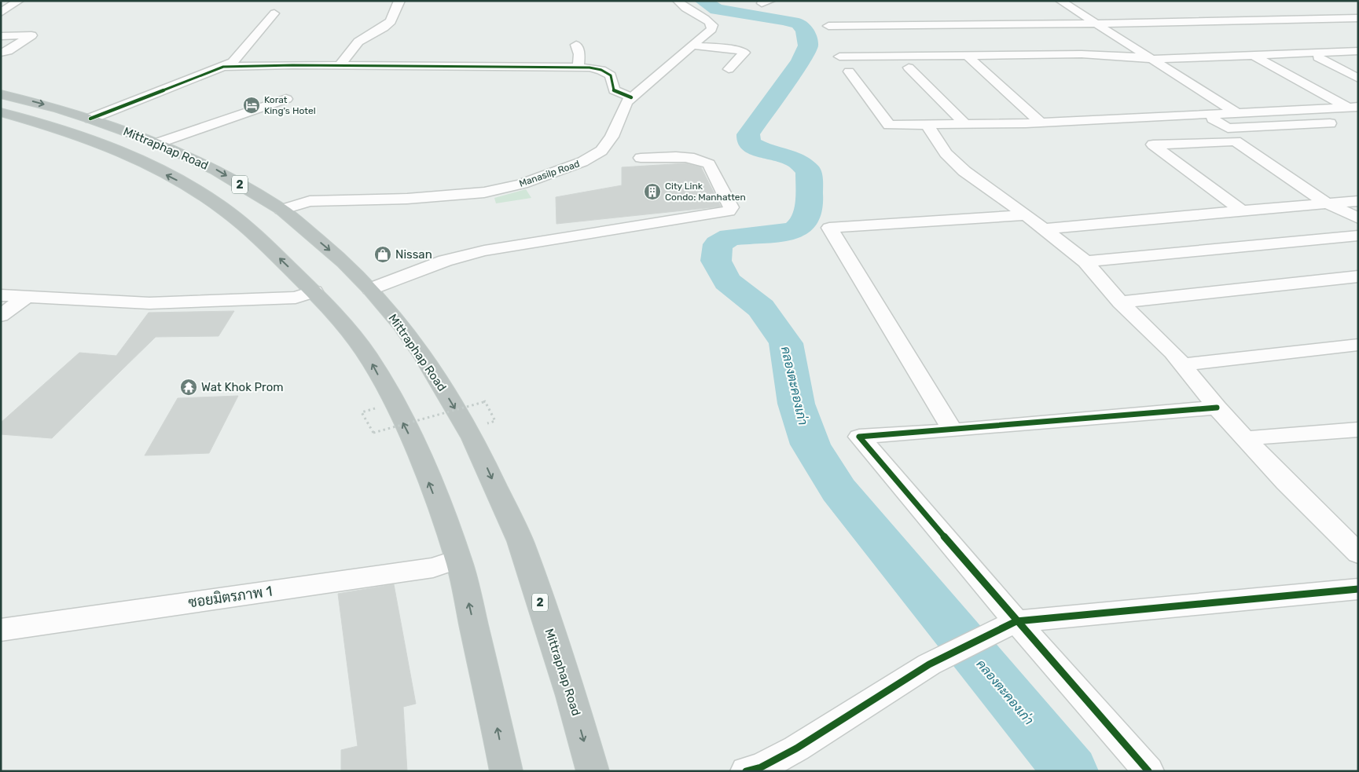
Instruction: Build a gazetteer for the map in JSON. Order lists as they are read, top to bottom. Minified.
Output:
{"streets":{"highway":["Mittraphap Road","2"],"street":["Manasilp Road","ซอยมิตรภาพ 1"]},"crossings":[["Mittraphap Road","Manasilp Road"],["Mittraphap Road","ซอยมิตรภาพ 1"]],"water":["คลองตะคองเก่า"],"places":{"hotel":["Korat King's Hotel"],"building":["City Link Condo: Manhatten"],"shop":["Nissan"],"temple":["Wat Khok Prom"]}}
